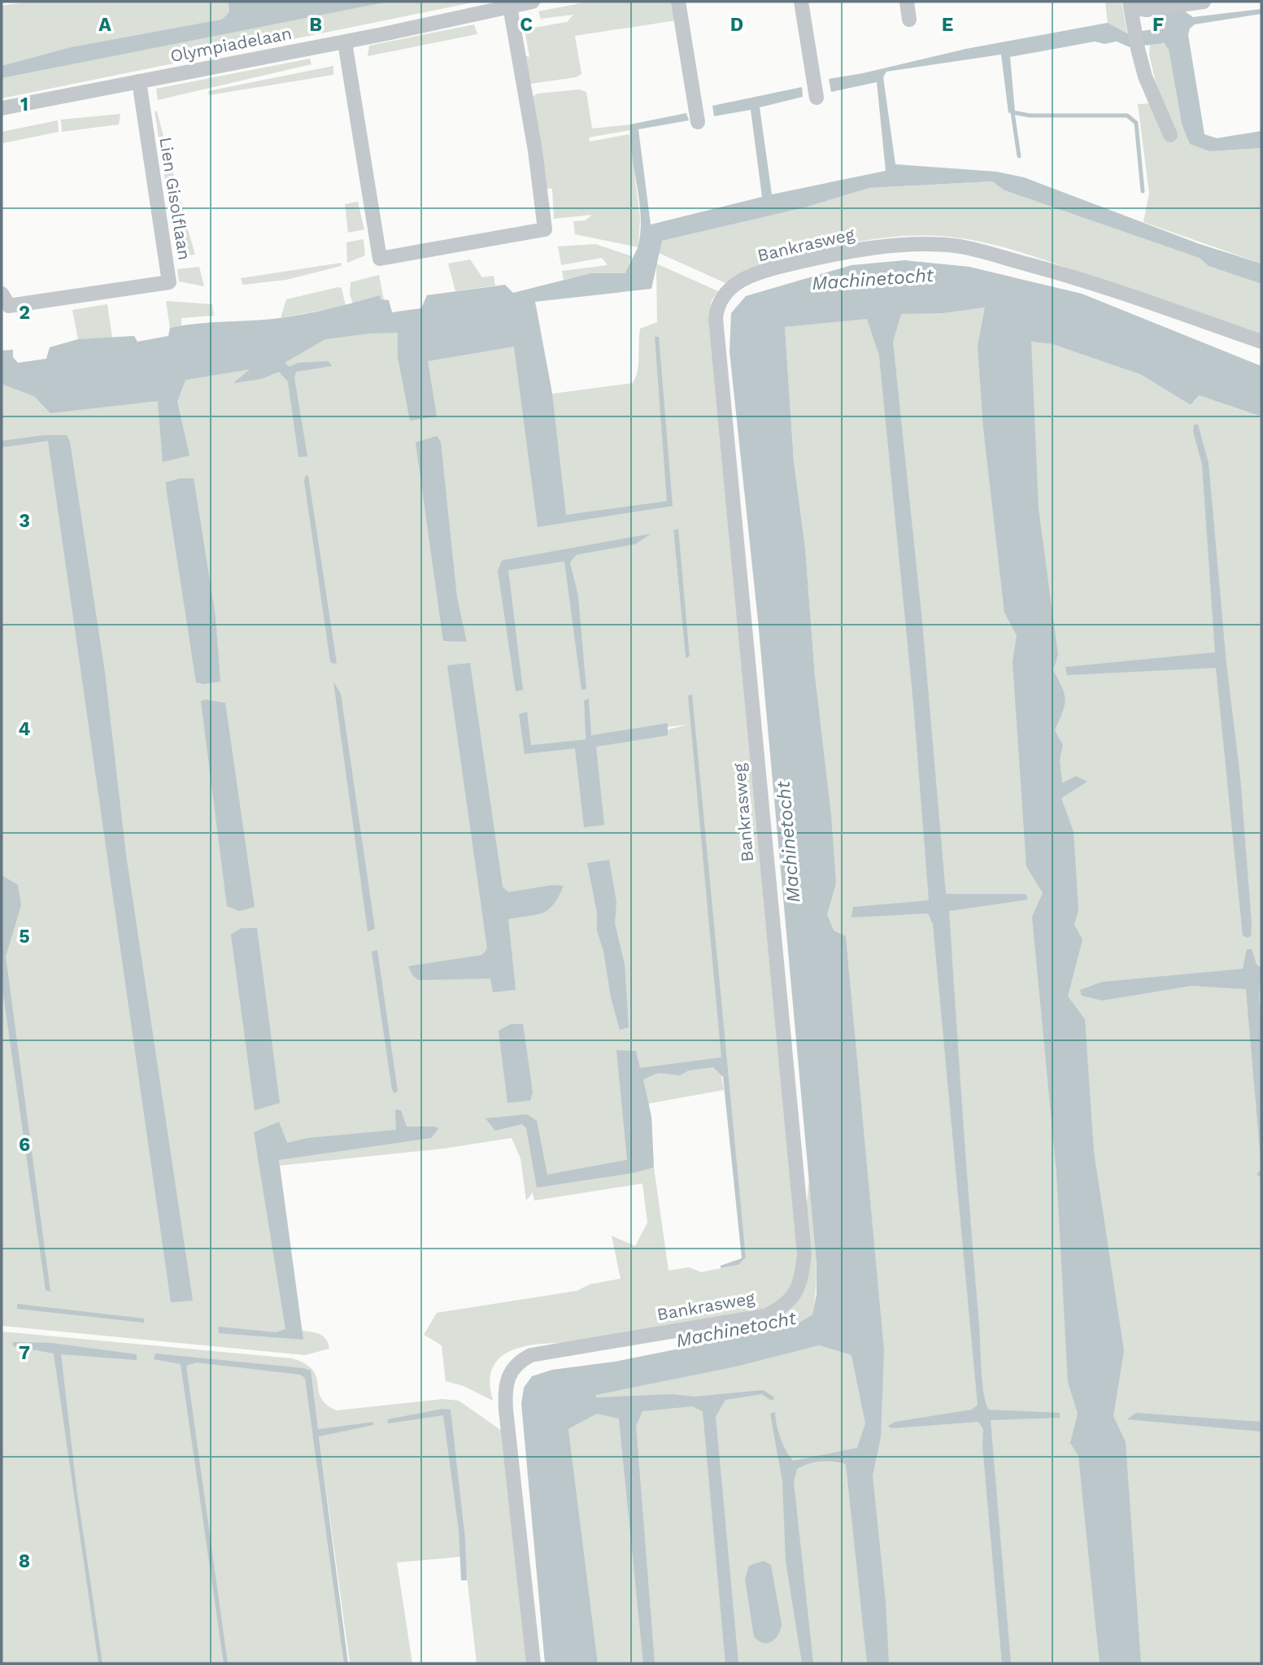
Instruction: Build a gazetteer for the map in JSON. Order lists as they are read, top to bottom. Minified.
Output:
{"streets":{"street":["Olympiadelaan","Lien Gisolflaan","Bankrasweg"]},"crossings":[["Olympiadelaan","Lien Gisolflaan"]],"water":["Machinetocht"],"grid":{"columns":["A","B","C","D","E","F"],"rows":["1","2","3","4","5","6","7","8"]}}
